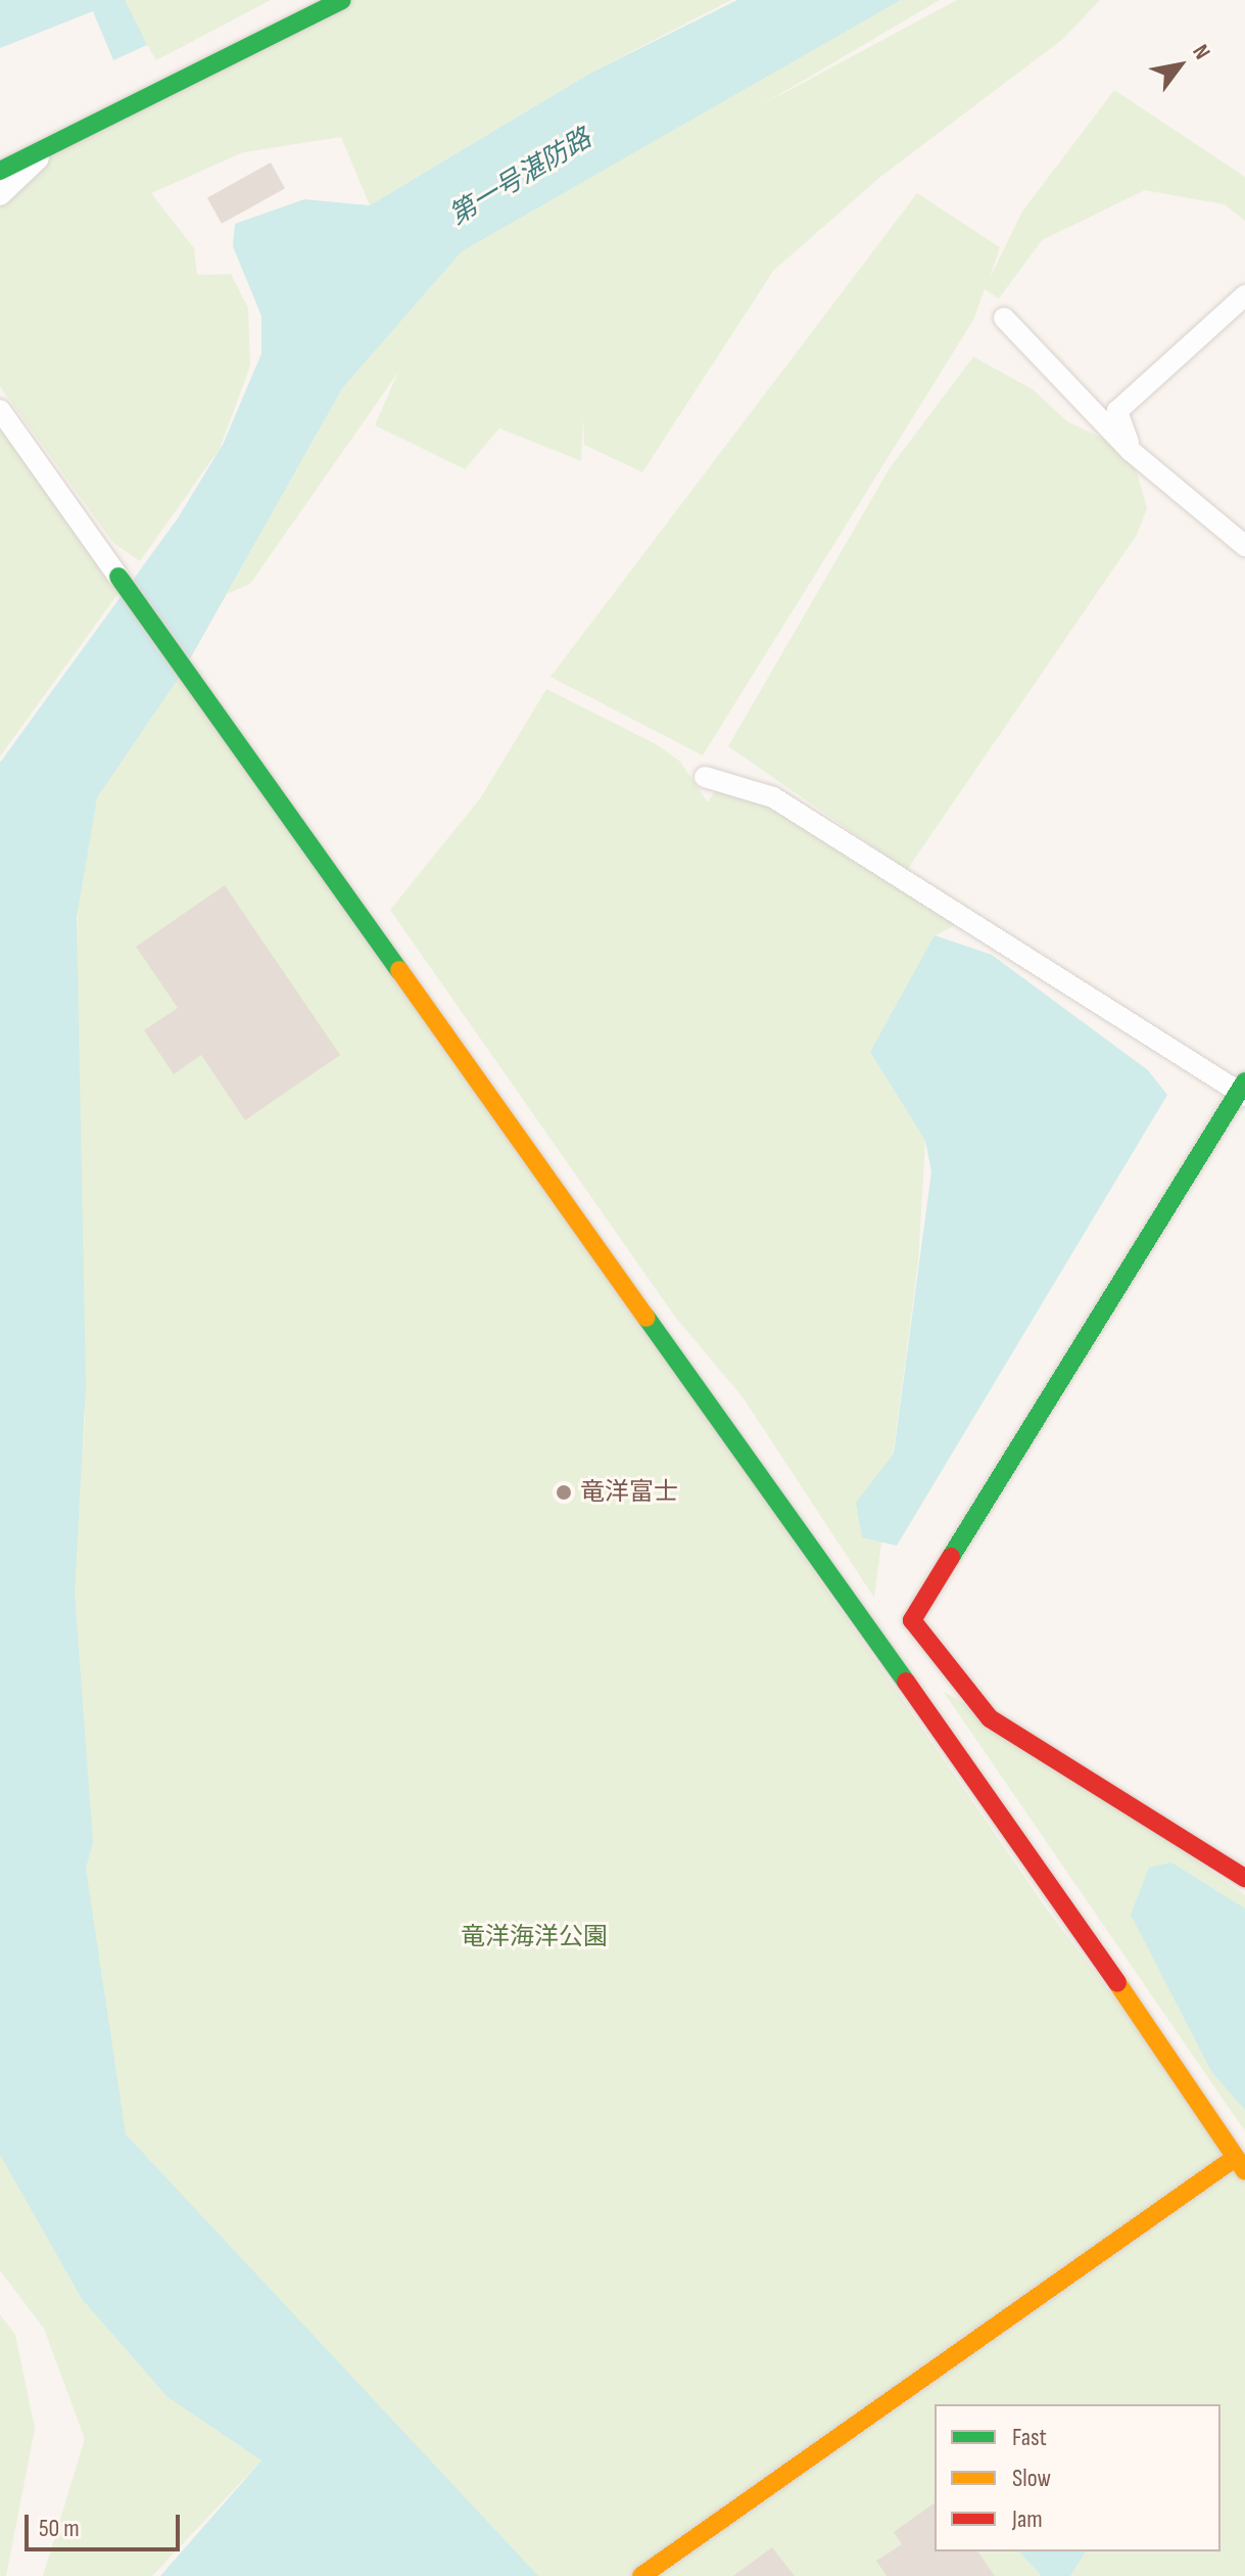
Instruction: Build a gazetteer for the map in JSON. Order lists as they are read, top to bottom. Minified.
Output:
{"water":["第一号湛防路"],"parks":["竜洋海洋公園"],"places":["竜洋富士"],"legend":["Fast","Slow","Jam"],"scale_bar":"50 m","north":"top right"}
